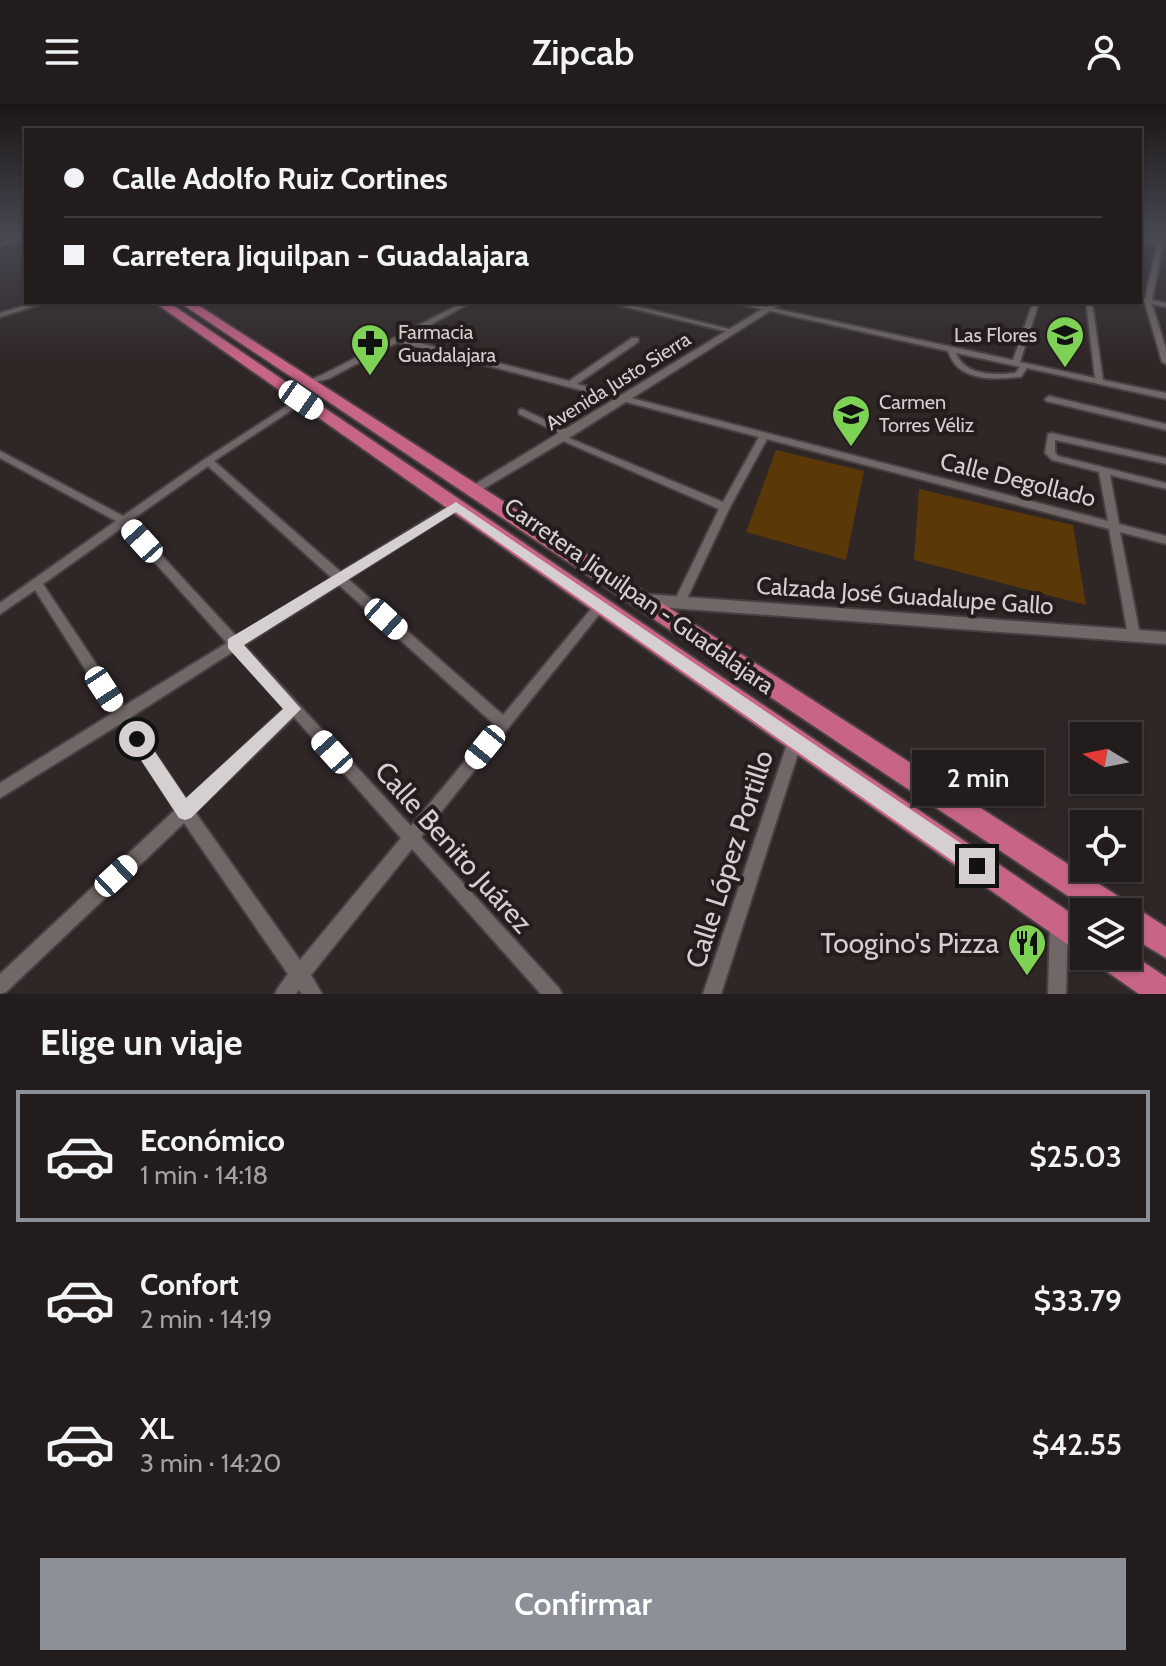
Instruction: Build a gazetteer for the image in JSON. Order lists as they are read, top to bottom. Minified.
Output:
{"streets":{"highway":["Carretera Jiquilpan - Guadalajara"],"street":["Avenida Justo Sierra","Calle Degollado","Calzada José Guadalupe Gallo","Calle Benito Juárez","Calle López Portillo"]},"crossings":[["Avenida Justo Sierra","Calle Degollado"],["Avenida Justo Sierra","Carretera Jiquilpan - Guadalajara"],["Carretera Jiquilpan - Guadalajara","Calzada José Guadalupe Gallo"],["Carretera Jiquilpan - Guadalajara","Calle López Portillo"]],"places":{"school or university":["Las Flores","Carmen Torres Véliz"],"pharmacy":["Farmacia Guadalajara"],"restaurant":["Toogino's Pizza"]},"north":"left","page":{"header":"Zipcab","banner":["Calle Adolfo Ruiz Cortines","Carretera Jiquilpan - Guadalajara"],"bubble":"2 min","heading":"Elige un viaje","list":[{"name":"Económico","note":"1 min · 14:18","value":"$25.03"},{"name":"Confort","note":"2 min · 14:19","value":"$33.79"},{"name":"XL","note":"3 min · 14:20","value":"$42.55"}],"buttons":"Confirmar"}}
